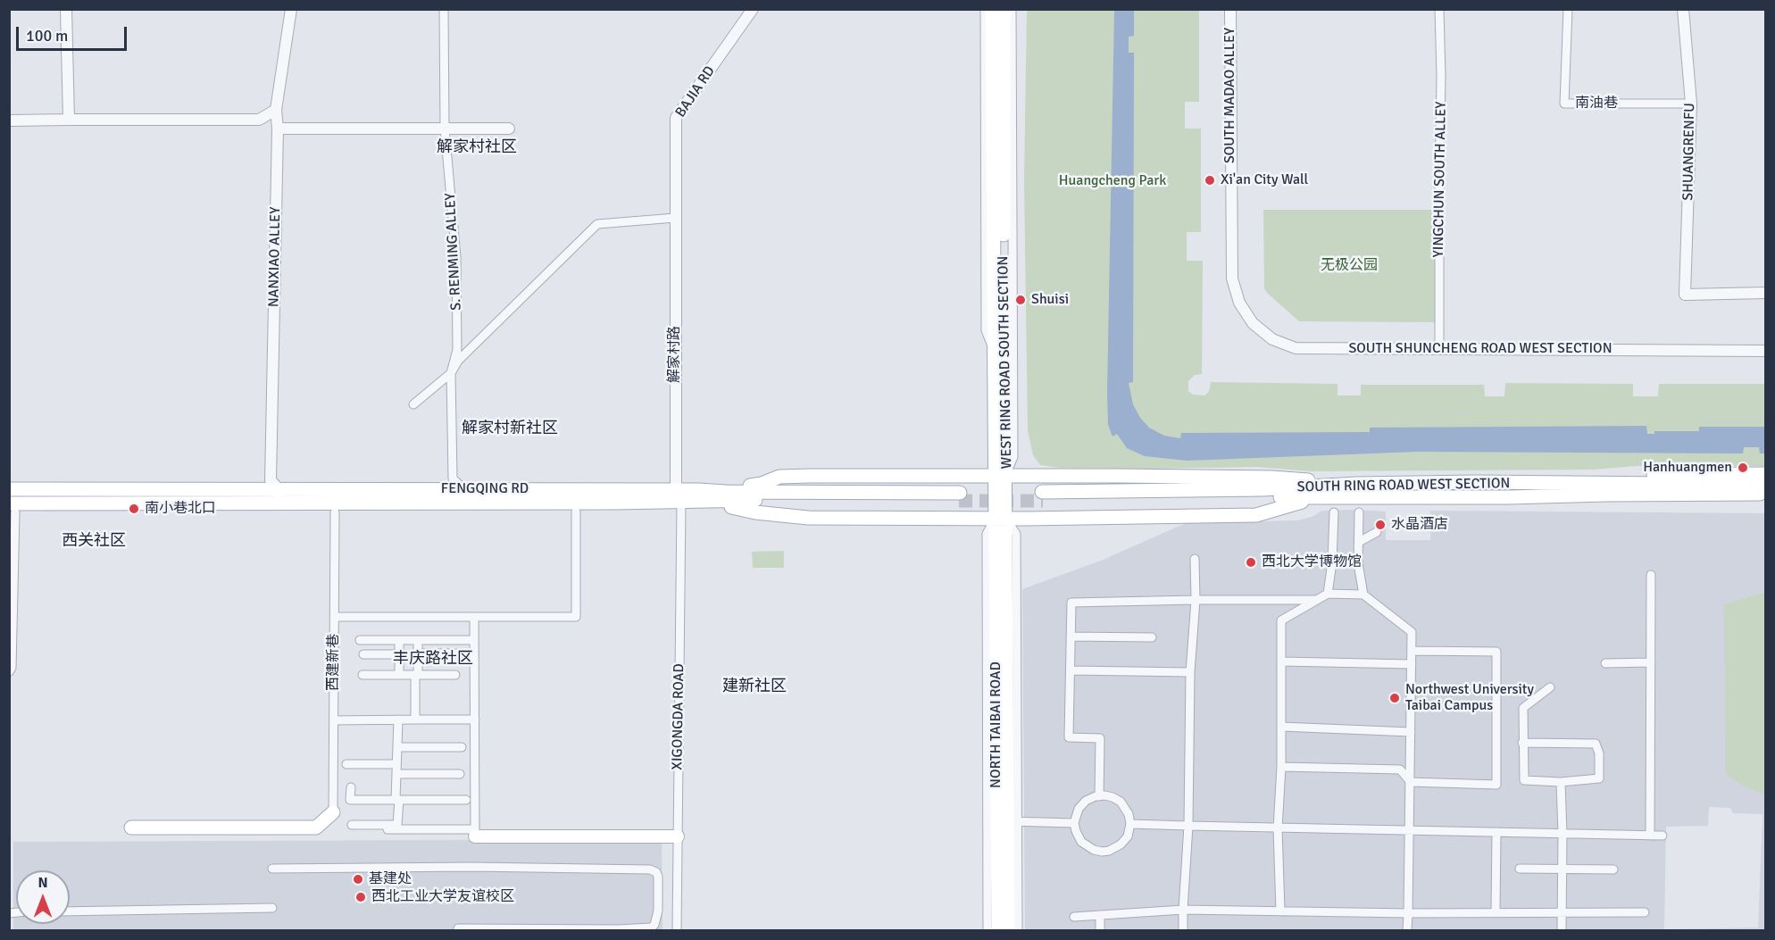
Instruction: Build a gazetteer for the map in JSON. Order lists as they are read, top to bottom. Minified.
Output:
{"streets":{"main road":["WEST RING ROAD SOUTH SECTION","SOUTH RING ROAD WEST SECTION","FENGQING RD","NORTH TAIBAI ROAD"],"street":["BAJIA RD","SOUTH MADAO ALLEY","南油巷","SHUANGRENFU","YINGCHUN SOUTH ALLEY","S. RENMING ALLEY","NANXIAO ALLEY","SOUTH SHUNCHENG ROAD WEST SECTION","解家村路","西建新巷","XIGONGDA ROAD"]},"crossings":[["BAJIA RD","解家村路"],["SOUTH MADAO ALLEY","SOUTH SHUNCHENG ROAD WEST SECTION"],["南油巷","SHUANGRENFU"],["YINGCHUN SOUTH ALLEY","SOUTH SHUNCHENG ROAD WEST SECTION"],["S. RENMING ALLEY","FENGQING RD"],["NANXIAO ALLEY","FENGQING RD"],["解家村路","FENGQING RD"],["解家村路","XIGONGDA ROAD"],["WEST RING ROAD SOUTH SECTION","NORTH TAIBAI ROAD"],["FENGQING RD","XIGONGDA ROAD"]],"districts":["解家村社区","解家村新社区","西关社区","丰庆路社区","建新社区"],"parks":["Huangcheng Park","无极公园"],"places":["Xi'an City Wall","Shuisi","Hanhuangmen","南小巷北口","水晶酒店","西北大学博物馆","Northwest University Taibai Campus","基建处","西北工业大学友谊校区"],"scale_bar":"100 m","north":"top"}
